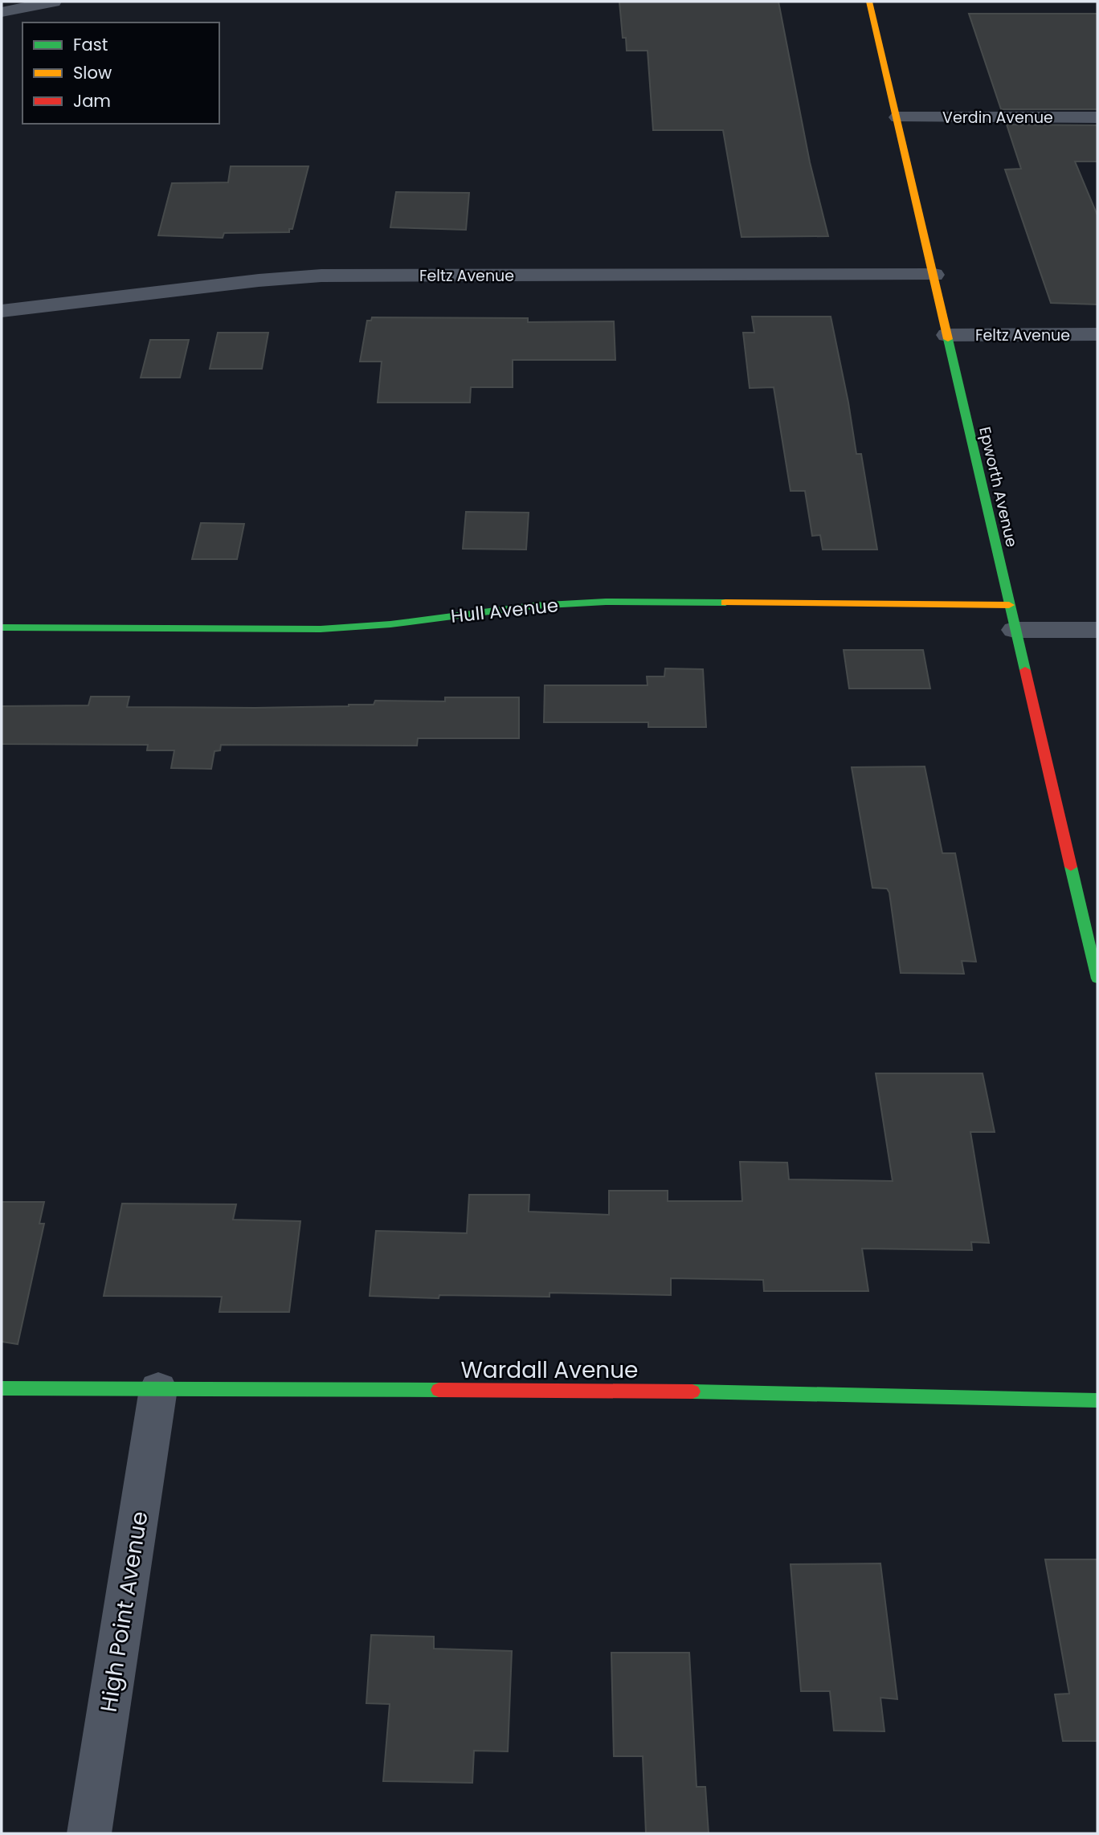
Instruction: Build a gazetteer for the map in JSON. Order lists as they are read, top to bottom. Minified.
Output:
{"streets":{"street":["Verdin Avenue","Feltz Avenue","Epworth Avenue","Hull Avenue","Wardall Avenue","High Point Avenue"]},"crossings":[["Verdin Avenue","Epworth Avenue"],["Feltz Avenue","Epworth Avenue"],["Epworth Avenue","Hull Avenue"],["Wardall Avenue","High Point Avenue"]],"legend":["Fast","Slow","Jam"]}
